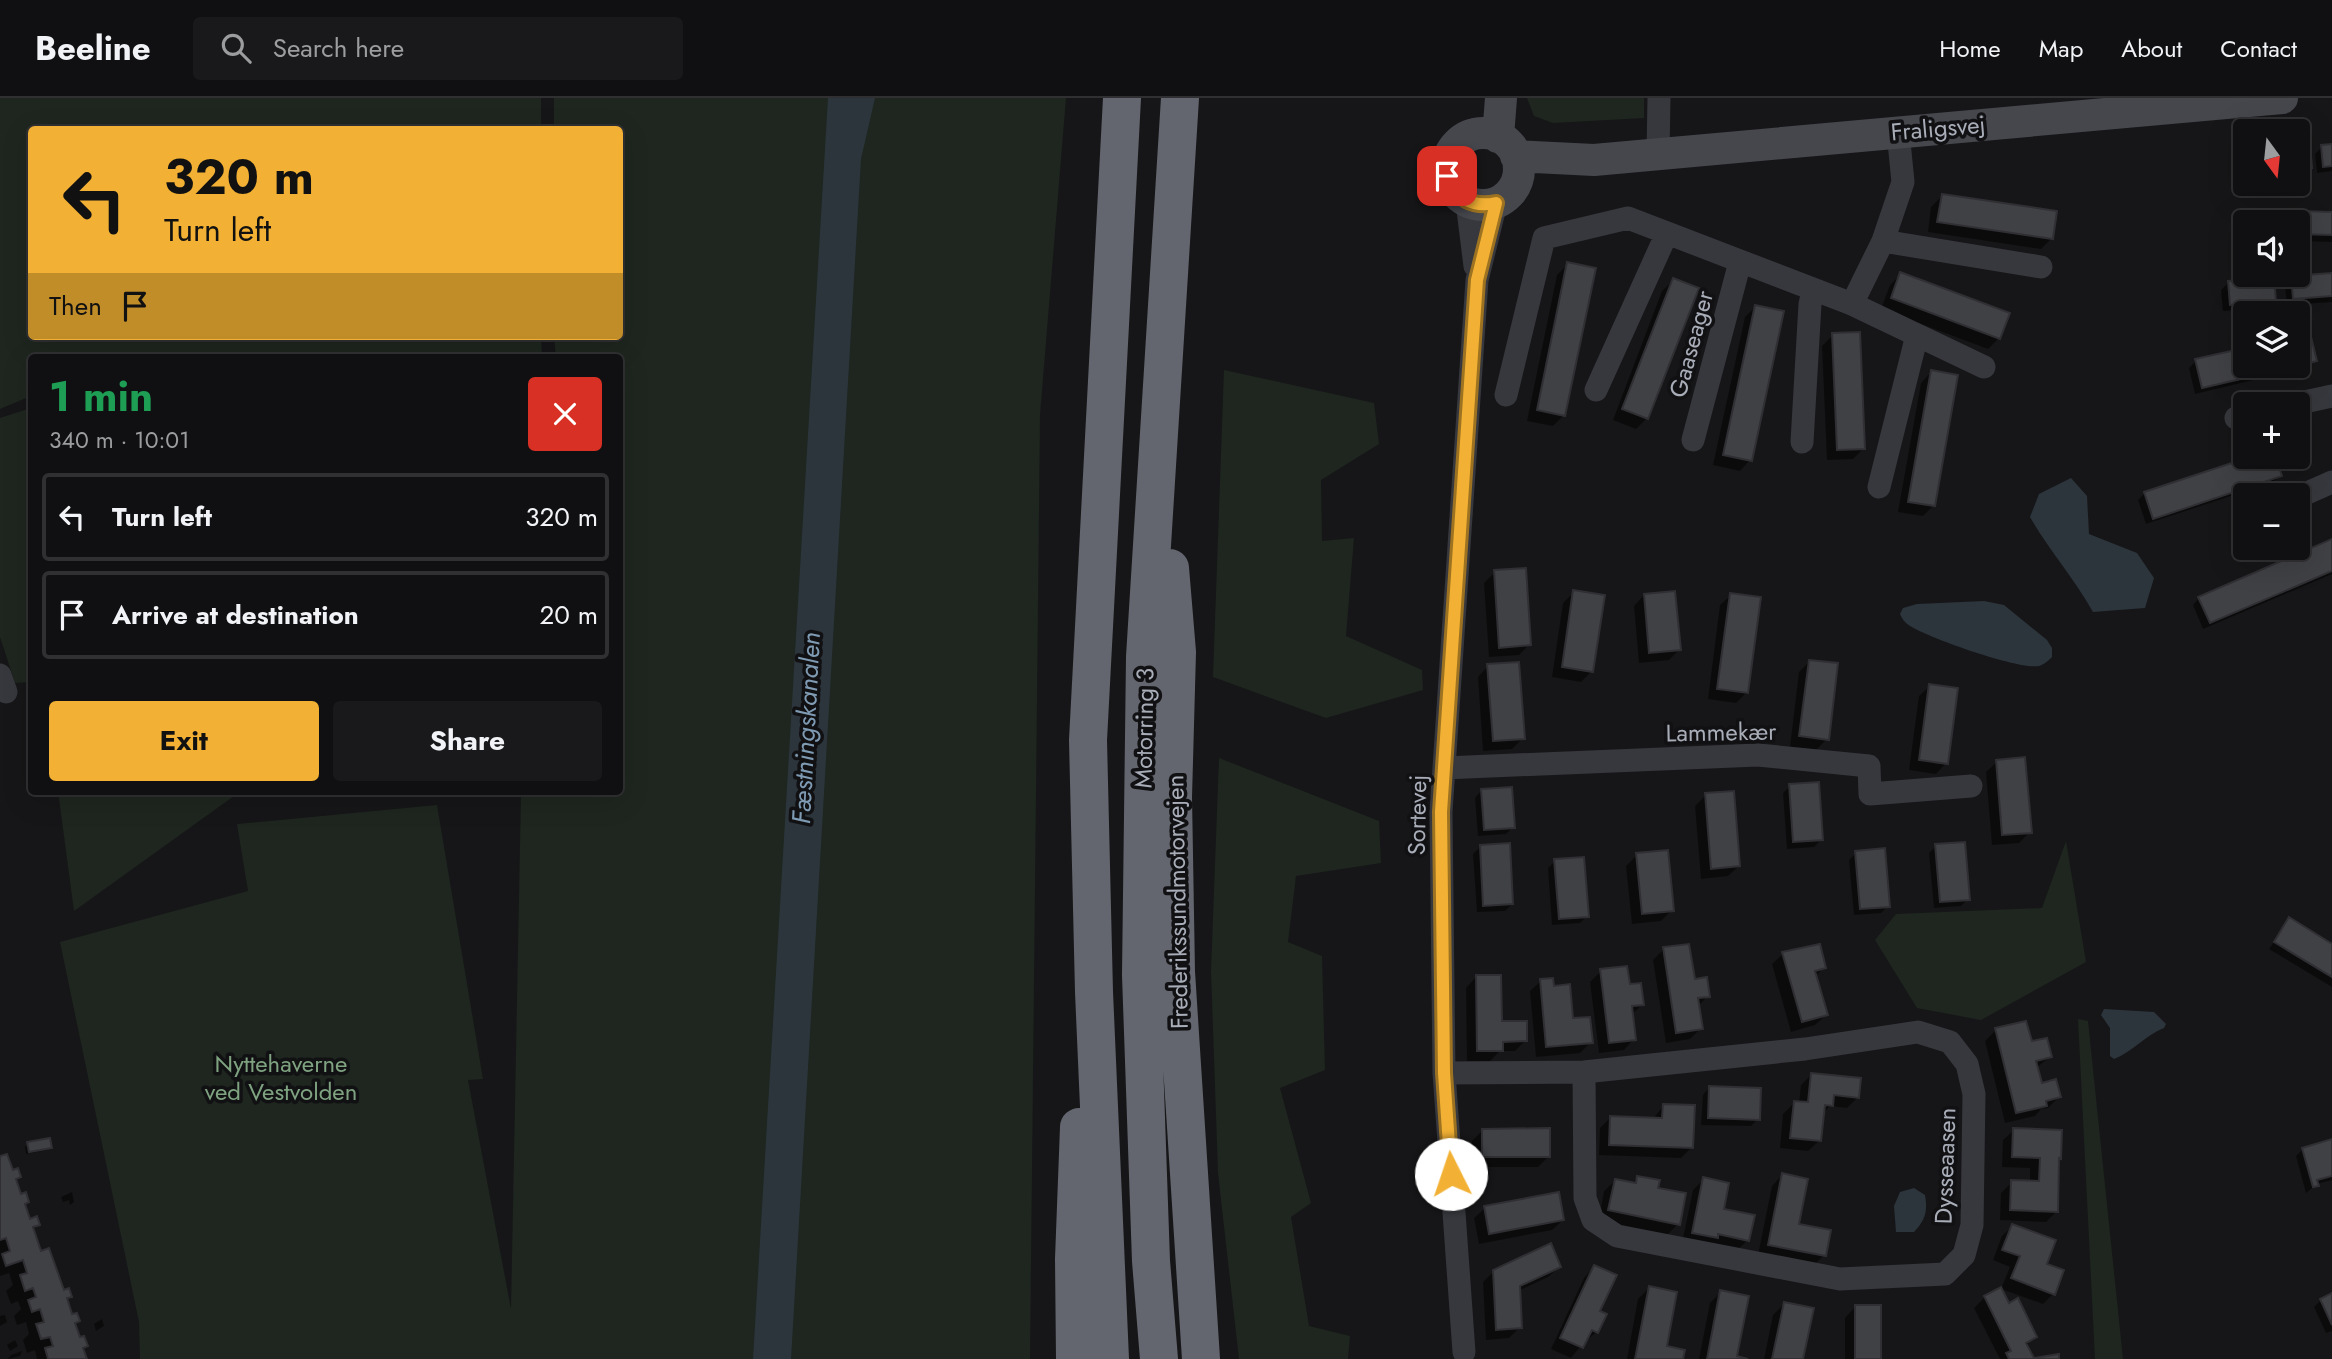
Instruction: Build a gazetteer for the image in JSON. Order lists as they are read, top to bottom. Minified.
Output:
{"streets":{"highway":["Motorring 3","Frederikssundmotorvejen"],"street":["Fraligsvej","Gaaseager","Lammekær","Sortevej","Dysseaasen"]},"crossings":[["Fraligsvej","Sortevej"],["Motorring 3","Frederikssundmotorvejen"],["Lammekær","Sortevej"],["Sortevej","Dysseaasen"]],"water":["Fæstningskanalen"],"parks":["Nyttehaverne ved Vestvolden"],"north":"bottom","page":{"header":"Beeline","search":"Search here","nav":["Home","Map","About","Contact"],"map_buttons":["+","−"],"turn":["320 m","Turn left"],"then":"Then","heading":["1 min","340 m · 10:01"],"list":[{"name":"Turn left","value":"320 m"},{"name":"Arrive at destination","value":"20 m"}],"buttons":["Exit","Share"]}}
